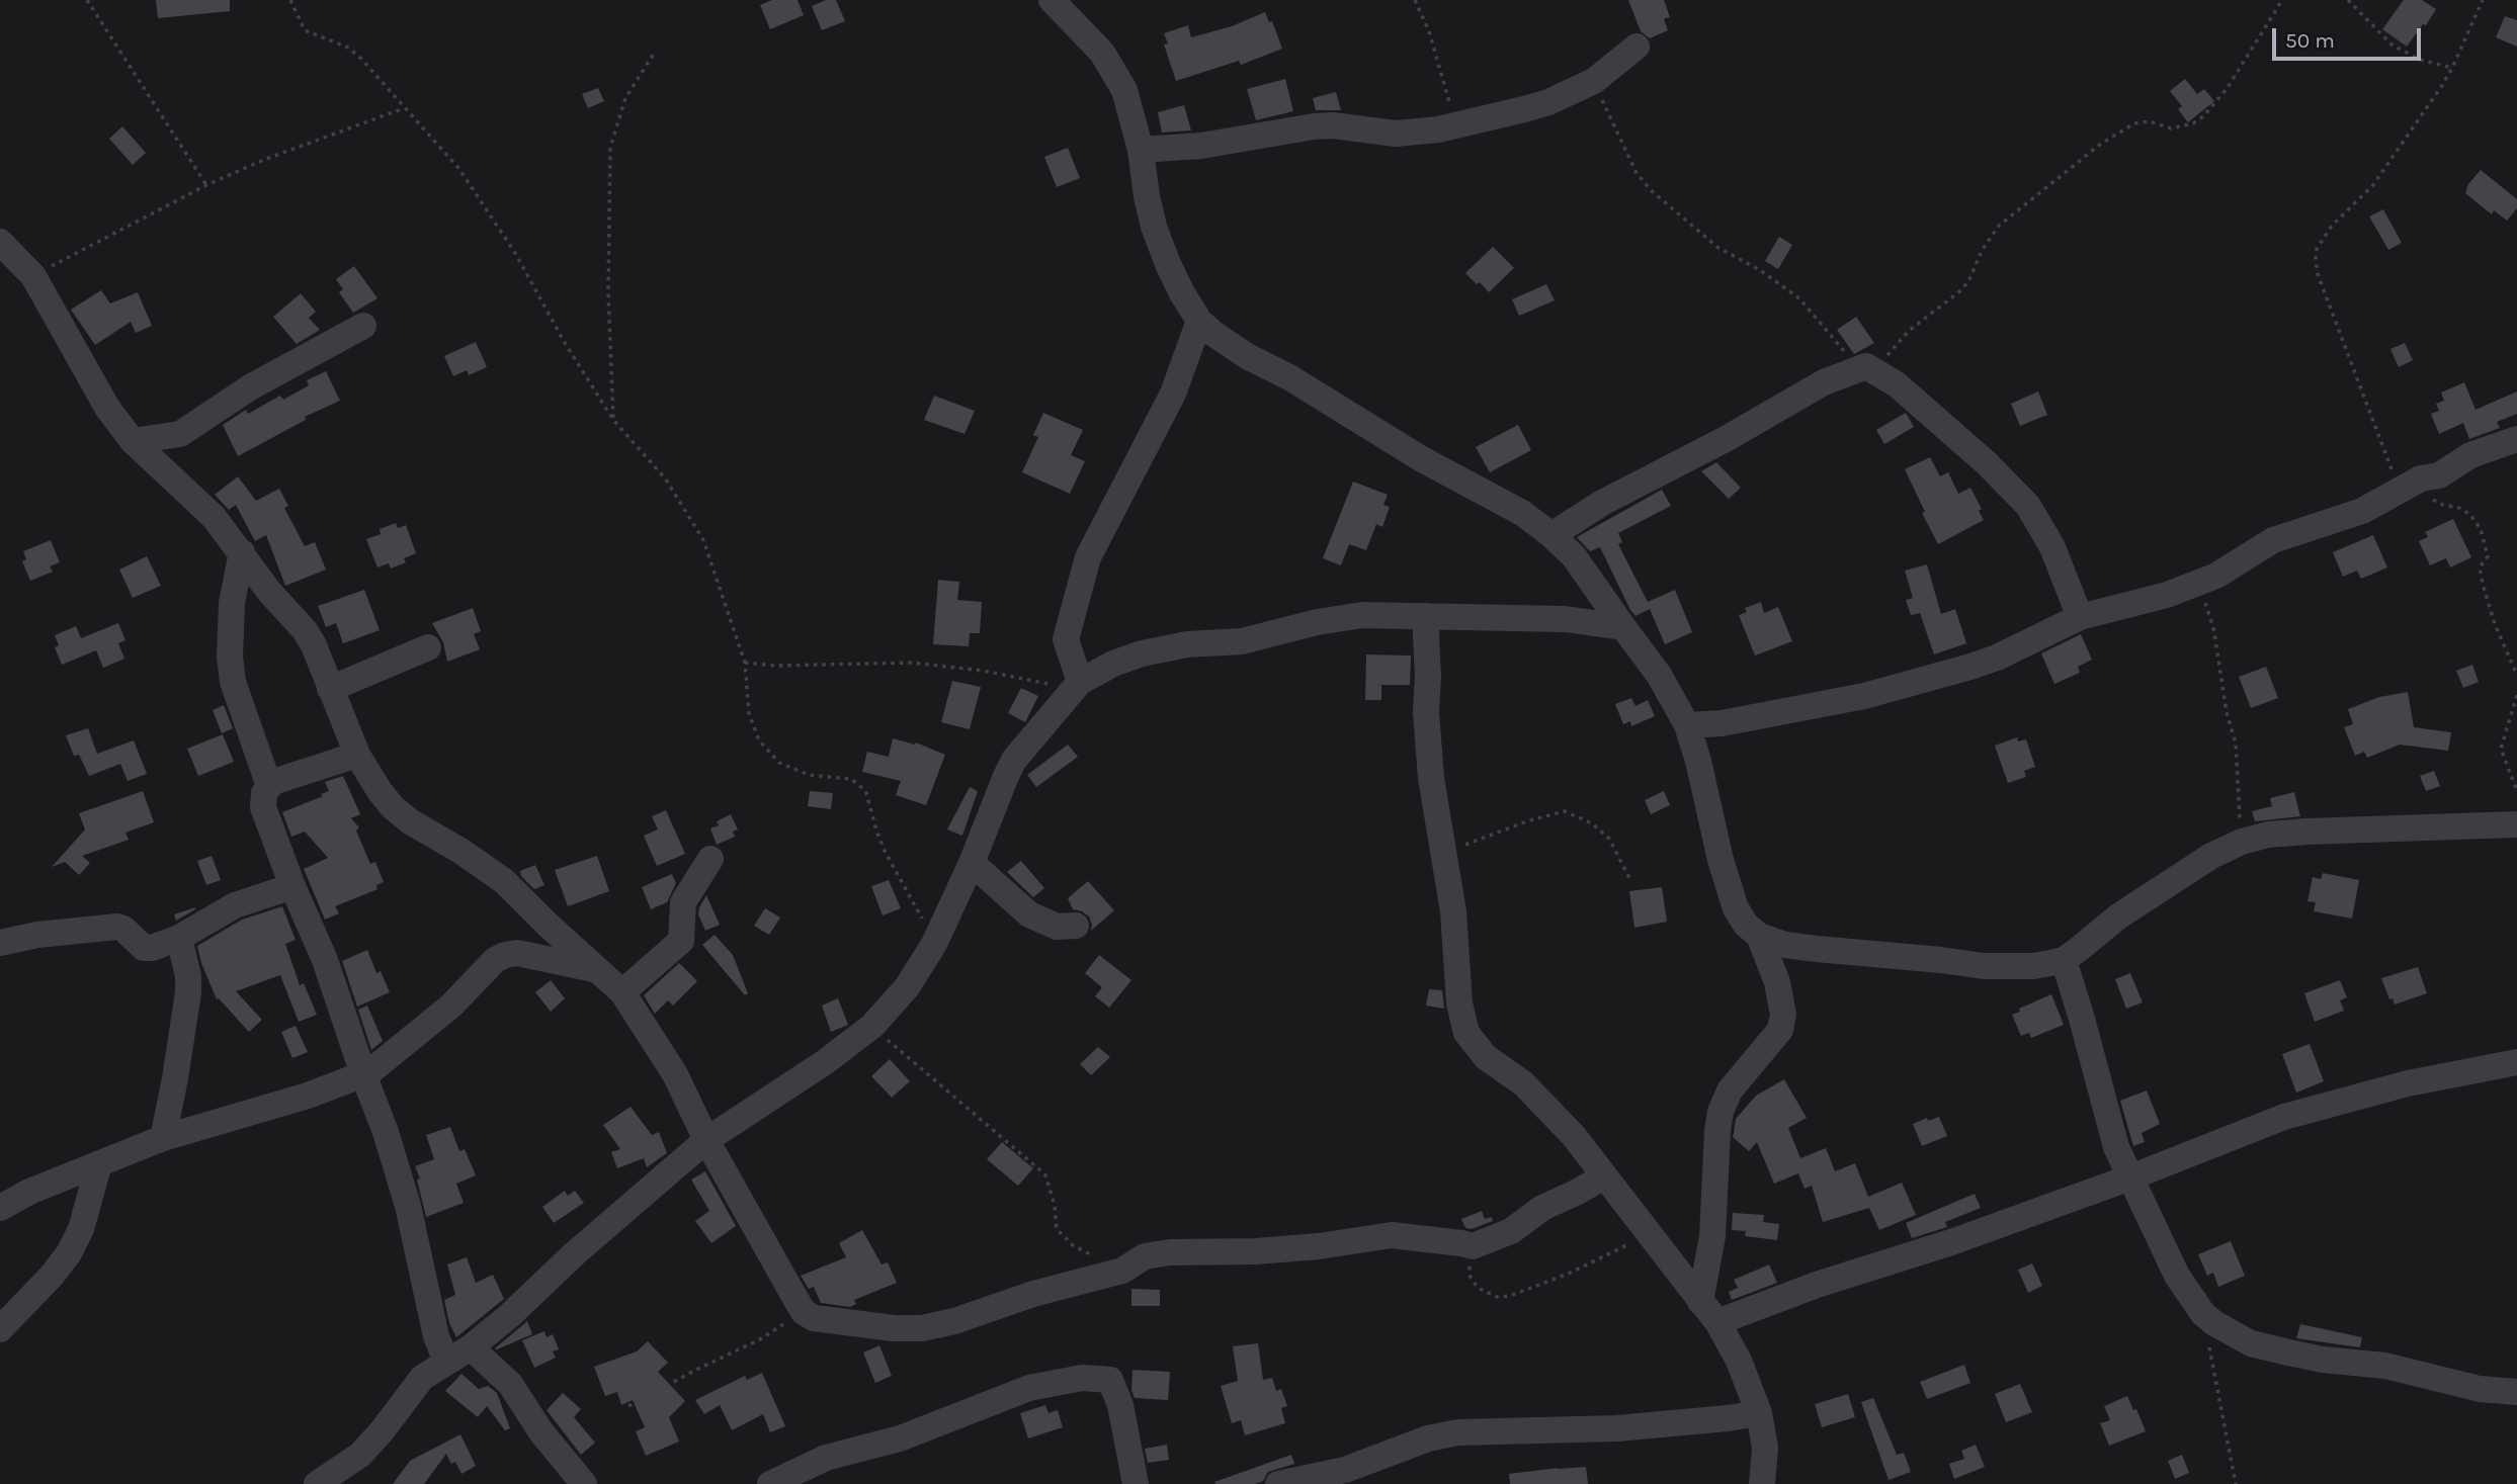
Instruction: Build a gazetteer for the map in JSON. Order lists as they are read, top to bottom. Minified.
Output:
{"scale_bar":"50 m"}
